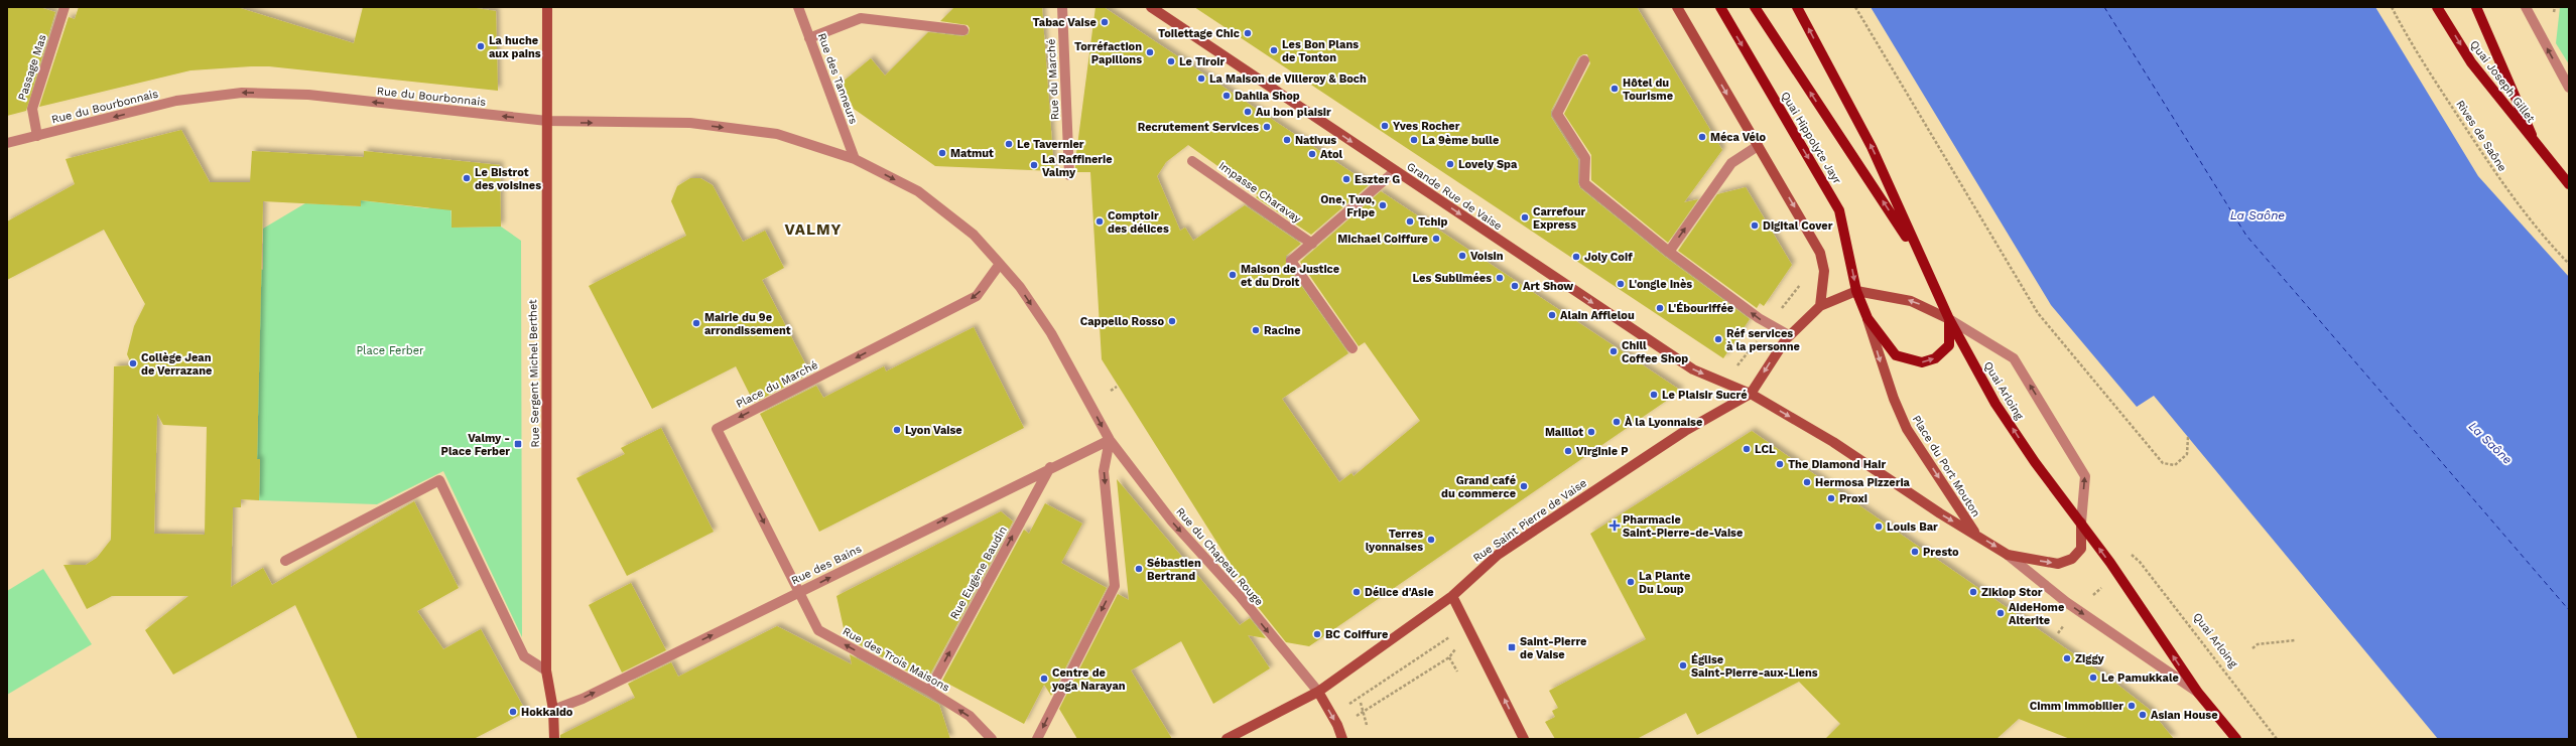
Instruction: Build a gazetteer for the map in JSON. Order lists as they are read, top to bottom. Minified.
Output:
{"streets":{"main road":["Quai Joseph Gillet","Quai Hippolyte Jayr","Quai Arloing","Place du Port Mouton"],"street":["Passage Mas","Rue des Tanneurs","Rue du Marché","Rue du Bourbonnais","Impasse Charavay","Grande Rue de Vaise","Rue Sergent Michel Berthet","Place du Marché","Rue Saint Pierre de Vaise","Rue du Chapeau Rouge","Rue des Bains","Rue Eugène Baudin","Rue des Trois Maisons"],"path":["Rives de Saône"]},"crossings":[["Passage Mas","Rue du Bourbonnais"],["Rue des Tanneurs","Rue du Bourbonnais"],["Rue du Bourbonnais","Rue Sergent Michel Berthet"],["Quai Hippolyte Jayr","Quai Arloing"],["Quai Hippolyte Jayr","Place du Port Mouton"],["Grande Rue de Vaise","Quai Arloing"],["Grande Rue de Vaise","Rue Saint Pierre de Vaise"],["Rue Sergent Michel Berthet","Rue des Bains"],["Place du Marché","Rue du Chapeau Rouge"],["Place du Marché","Rue des Bains"],["Place du Marché","Rue des Trois Maisons"],["Quai Arloing","Place du Port Mouton"],["Quai Arloing","Rue Saint Pierre de Vaise"],["Rue Saint Pierre de Vaise","Rue du Chapeau Rouge"],["Rue du Chapeau Rouge","Rue des Bains"],["Rue des Bains","Rue Eugène Baudin"],["Rue des Bains","Rue des Trois Maisons"],["Rue Eugène Baudin","Rue des Trois Maisons"]],"one_way":["Grande Rue de Vaise","Rue du Chapeau Rouge","Rue des Bains","Rue Eugène Baudin","Rue des Trois Maisons"],"districts":["VALMY"],"water":["La Saône"],"parks":["Place Ferber"],"places":{"other":["Tabac Vaise","Toilettage Chic","La huche aux pains","Les Bon Plans de Tonton","Torréfaction Papillons","Le Tiroir","La Maison de Villeroy & Boch","Hôtel du Tourisme","Dahlia Shop","Au bon plaisir","Yves Rocher","Recrutement Services","Méca Vélo","Nativus","La 9ème bulle","Le Tavernier","Matmut","Atol","Lovely Spa","La Raffinerie Valmy","Le Bistrot des voisines","Eszter G","One, Two, Fripe","Carrefour Express","Comptoir des délices","Tchip","Digital Cover","Michael Coiffure","Voisin","Joly Coif","Maison de Justice et du Droit","Les Sublimées","L'ongle Inès","Art Show","L'Ébouriffée","Alain Afflelou","Cappello Rosso","Mairie du 9e arrondissement","Racine","Réf services à la personne","Chill Coffee Shop","Collège Jean de Verrazane","Le Plaisir Sucré","À la Lyonnaise","Lyon Vaise","Maillot","LCL","Virginie P","The Diamond Hair","Hermosa Pizzeria","Grand café du commerce","Proxi","Louis Bar","Terres lyonnaises","Presto","Sébastien Bertrand","La Plante Du Loup","Délice d'Asie","Ziklop Stor","AideHome Alterite","BC Coiffure","Ziggy","Église Saint-Pierre-aux-Liens","Le Pamukkale","Centre de yoga Narayan","Cimm Immobilier","Hokkaido","Asian House"],"transit":["Valmy - Place Ferber","Saint-Pierre de Vaise"],"health":["Pharmacie Saint-Pierre-de-Vaise"]}}
